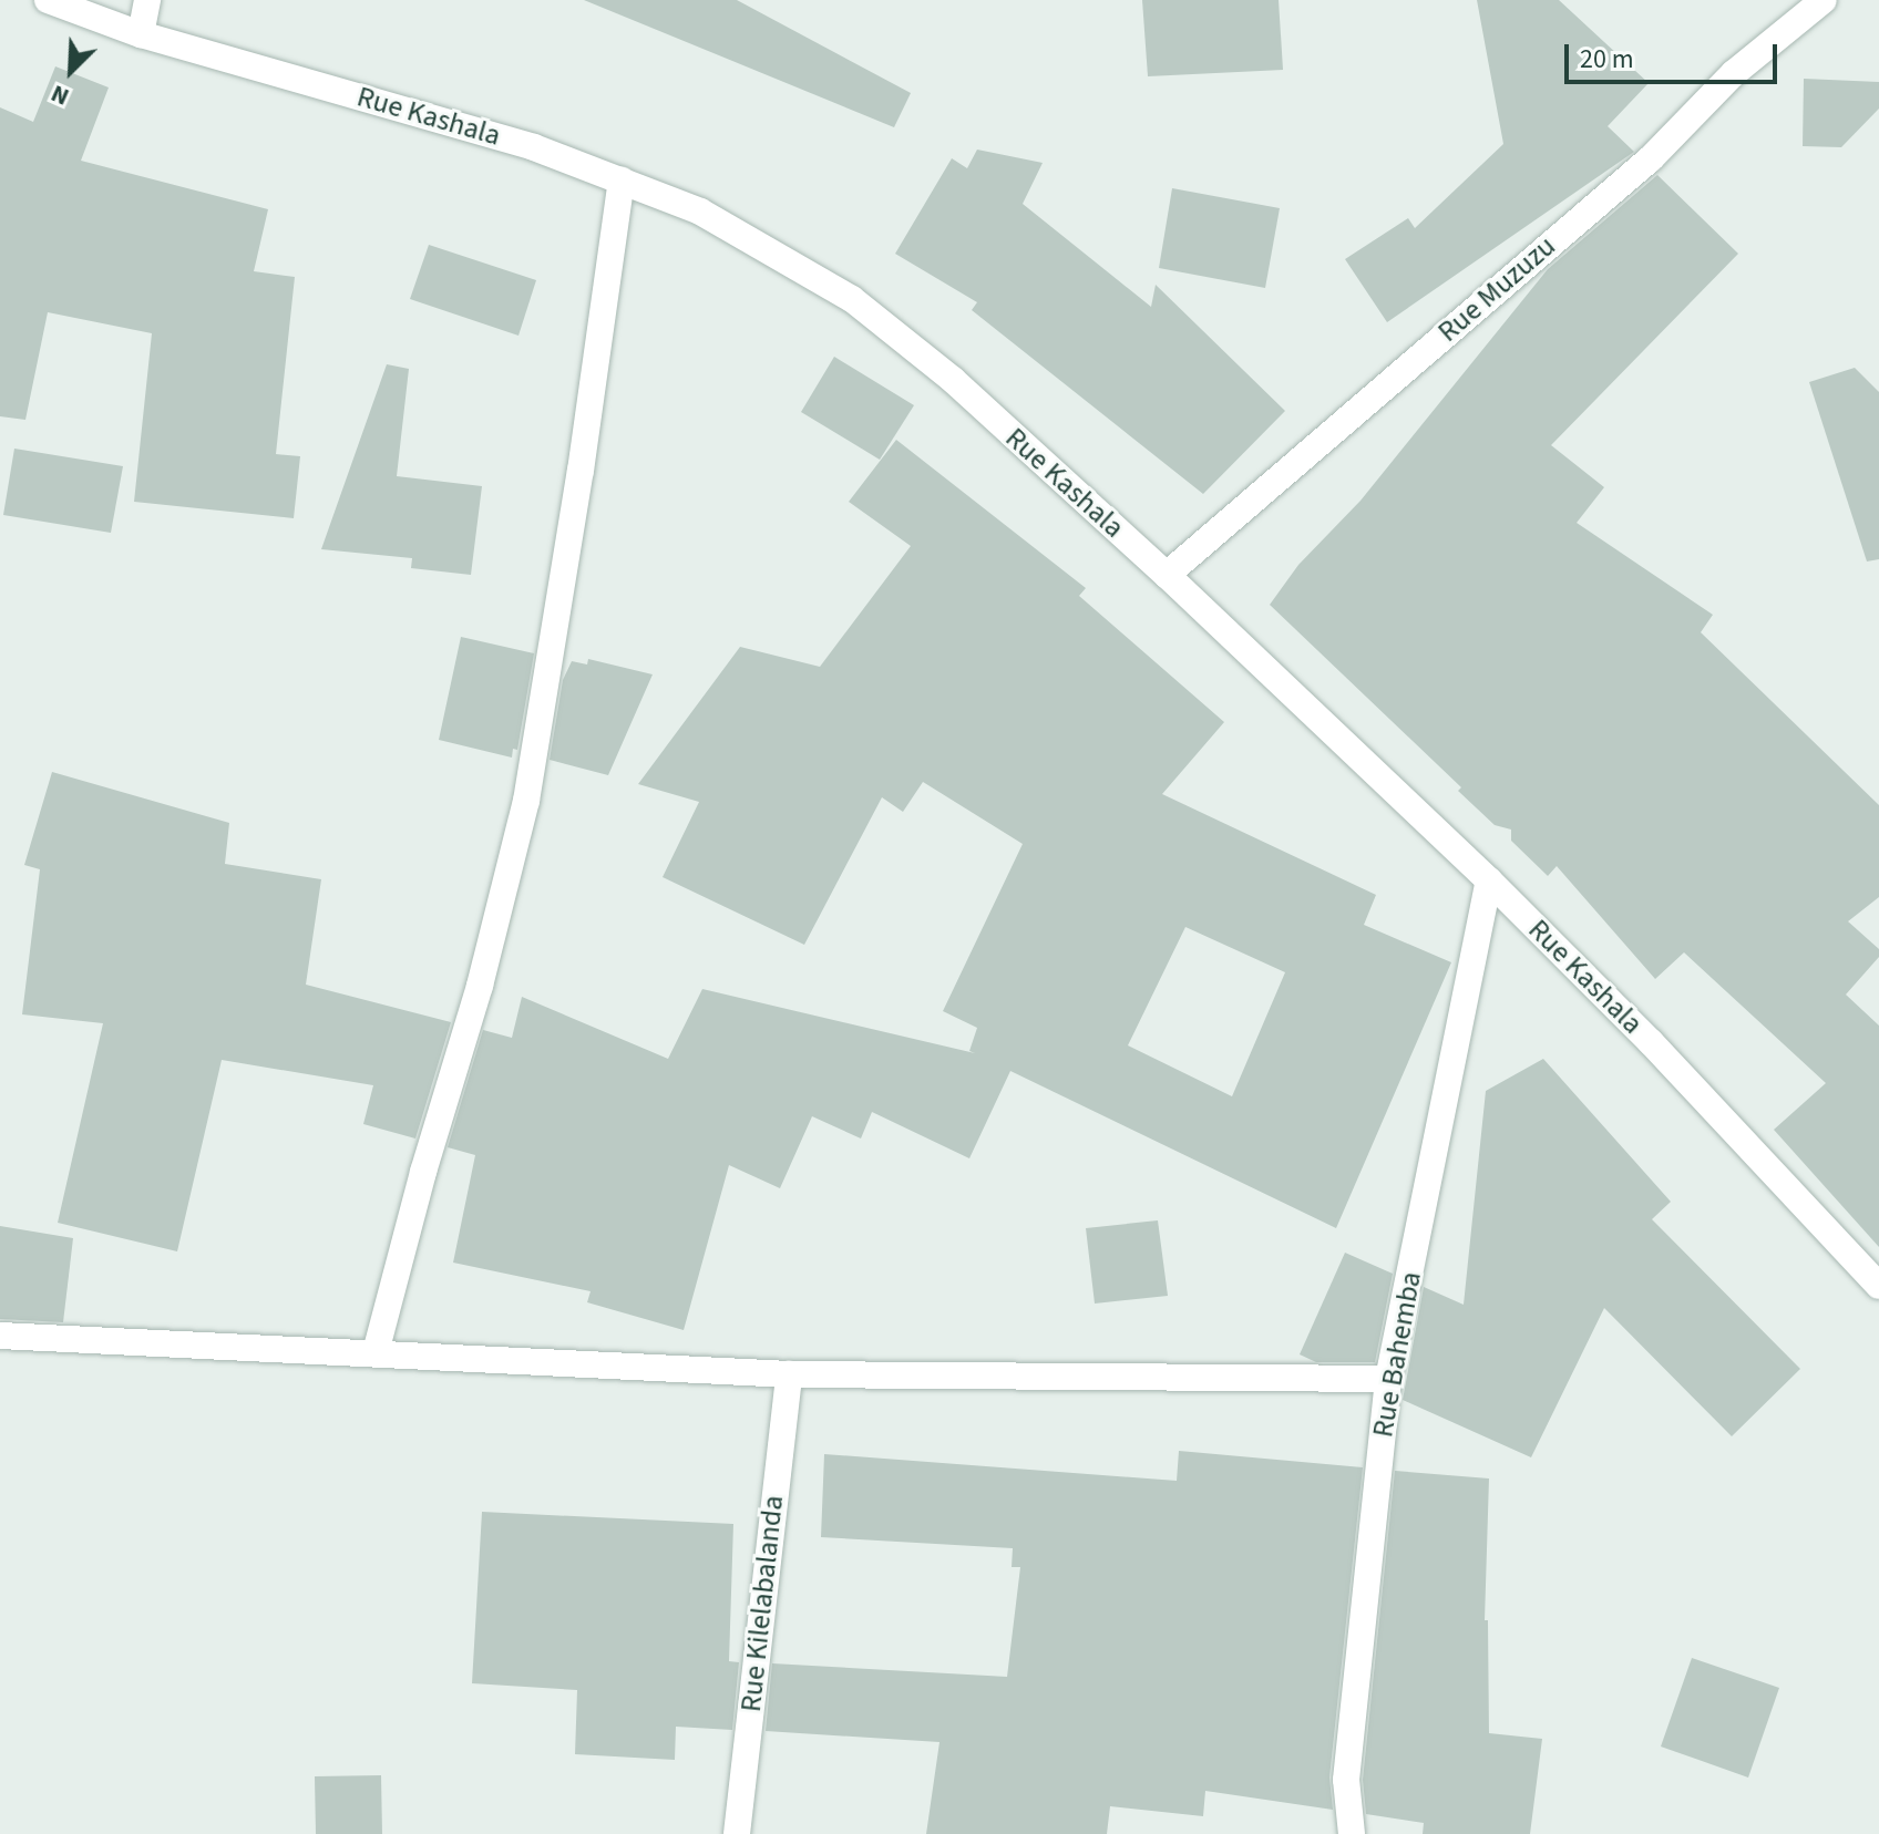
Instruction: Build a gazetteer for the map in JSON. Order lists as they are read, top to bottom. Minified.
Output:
{"streets":{"street":["Rue Kashala","Rue Muzuzu","Rue Bahemba","Rue Kilelabalanda"]},"crossings":[["Rue Kashala","Rue Muzuzu"],["Rue Kashala","Rue Bahemba"]],"scale_bar":"20 m","north":"bottom left"}
